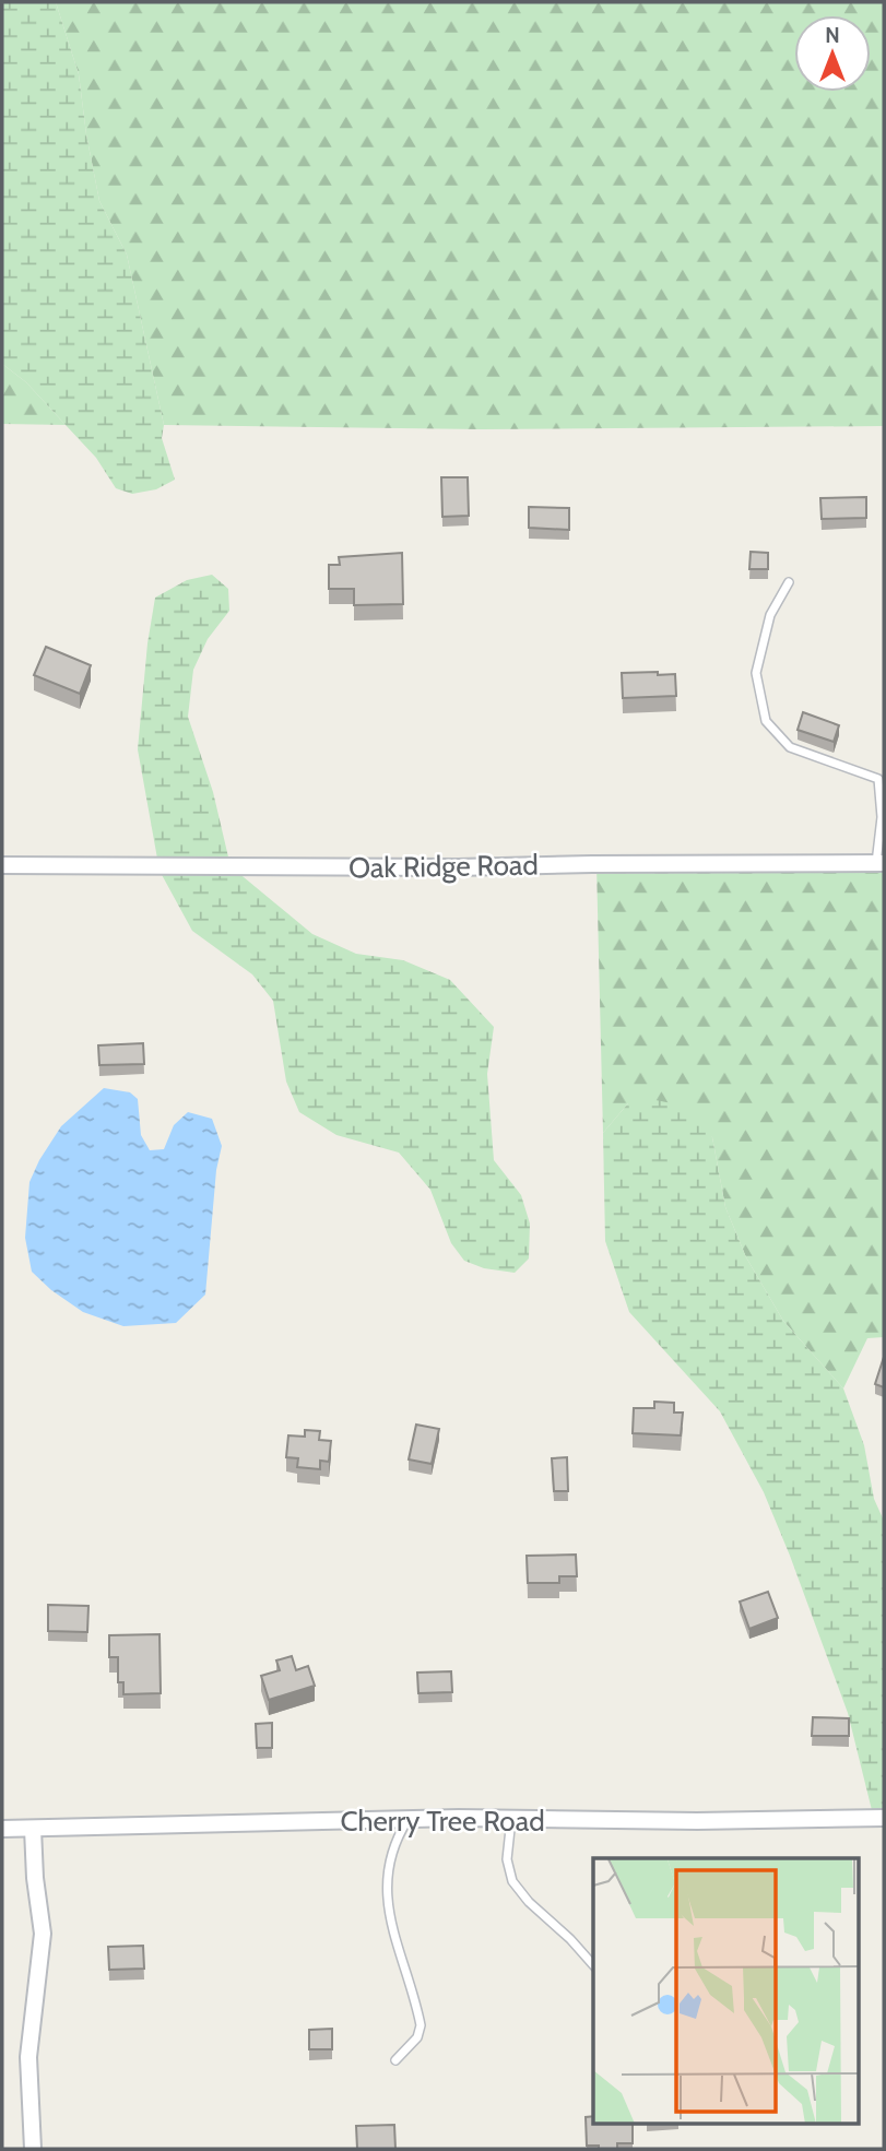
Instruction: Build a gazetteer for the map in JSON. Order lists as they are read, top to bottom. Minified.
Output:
{"streets":{"street":["Oak Ridge Road","Cherry Tree Road"]},"north":"top"}
